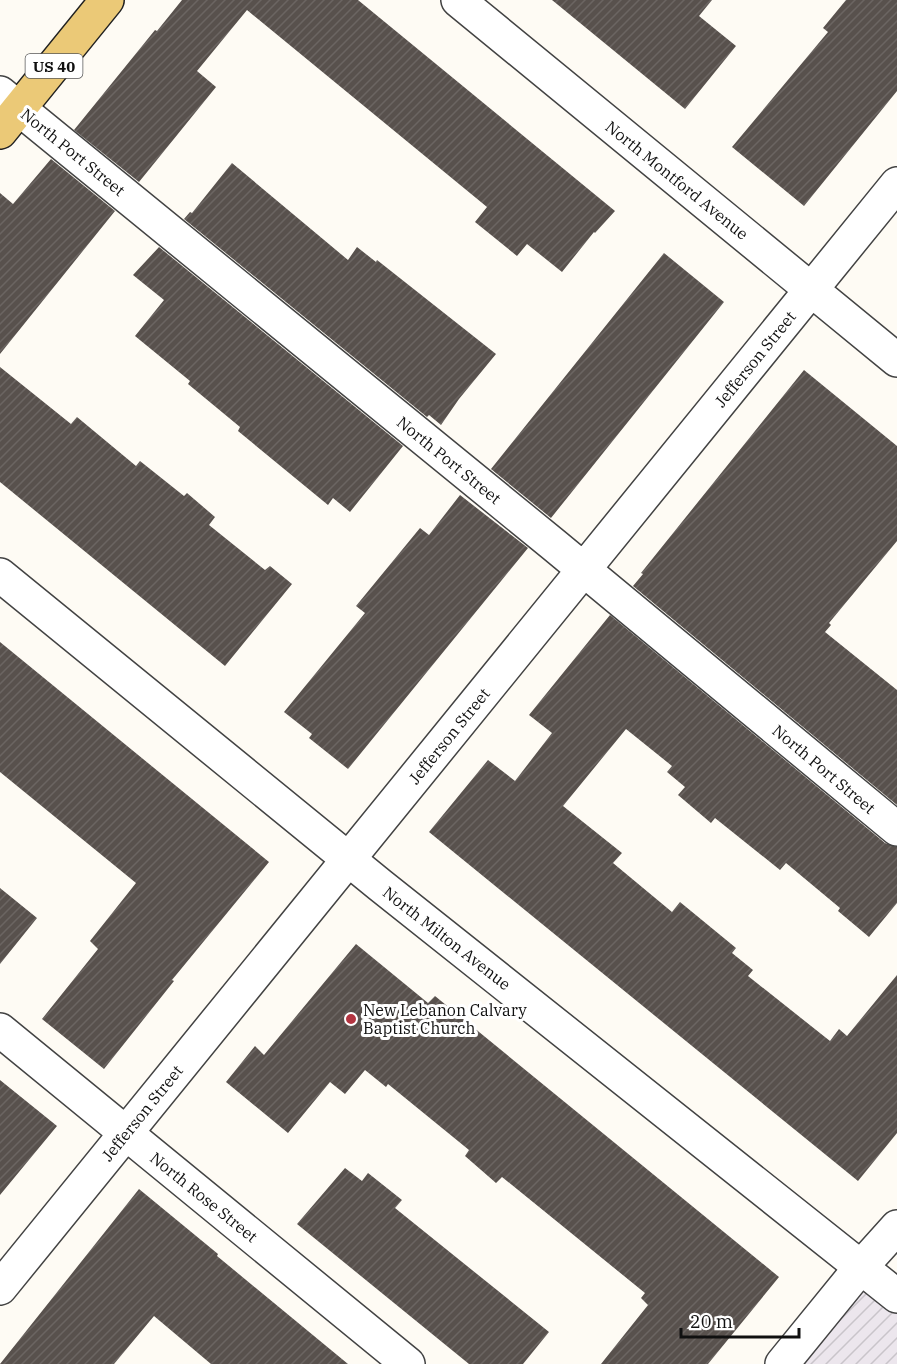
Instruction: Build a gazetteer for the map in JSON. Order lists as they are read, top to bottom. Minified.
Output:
{"streets":{"main road":["US 40"],"street":["North Port Street","North Montford Avenue","Jefferson Street","North Milton Avenue","North Rose Street"]},"crossings":[["US 40","North Port Street"],["North Port Street","Jefferson Street"],["North Montford Avenue","Jefferson Street"],["Jefferson Street","North Milton Avenue"],["Jefferson Street","North Rose Street"]],"places":["New Lebanon Calvary Baptist Church"],"scale_bar":"20 m"}
